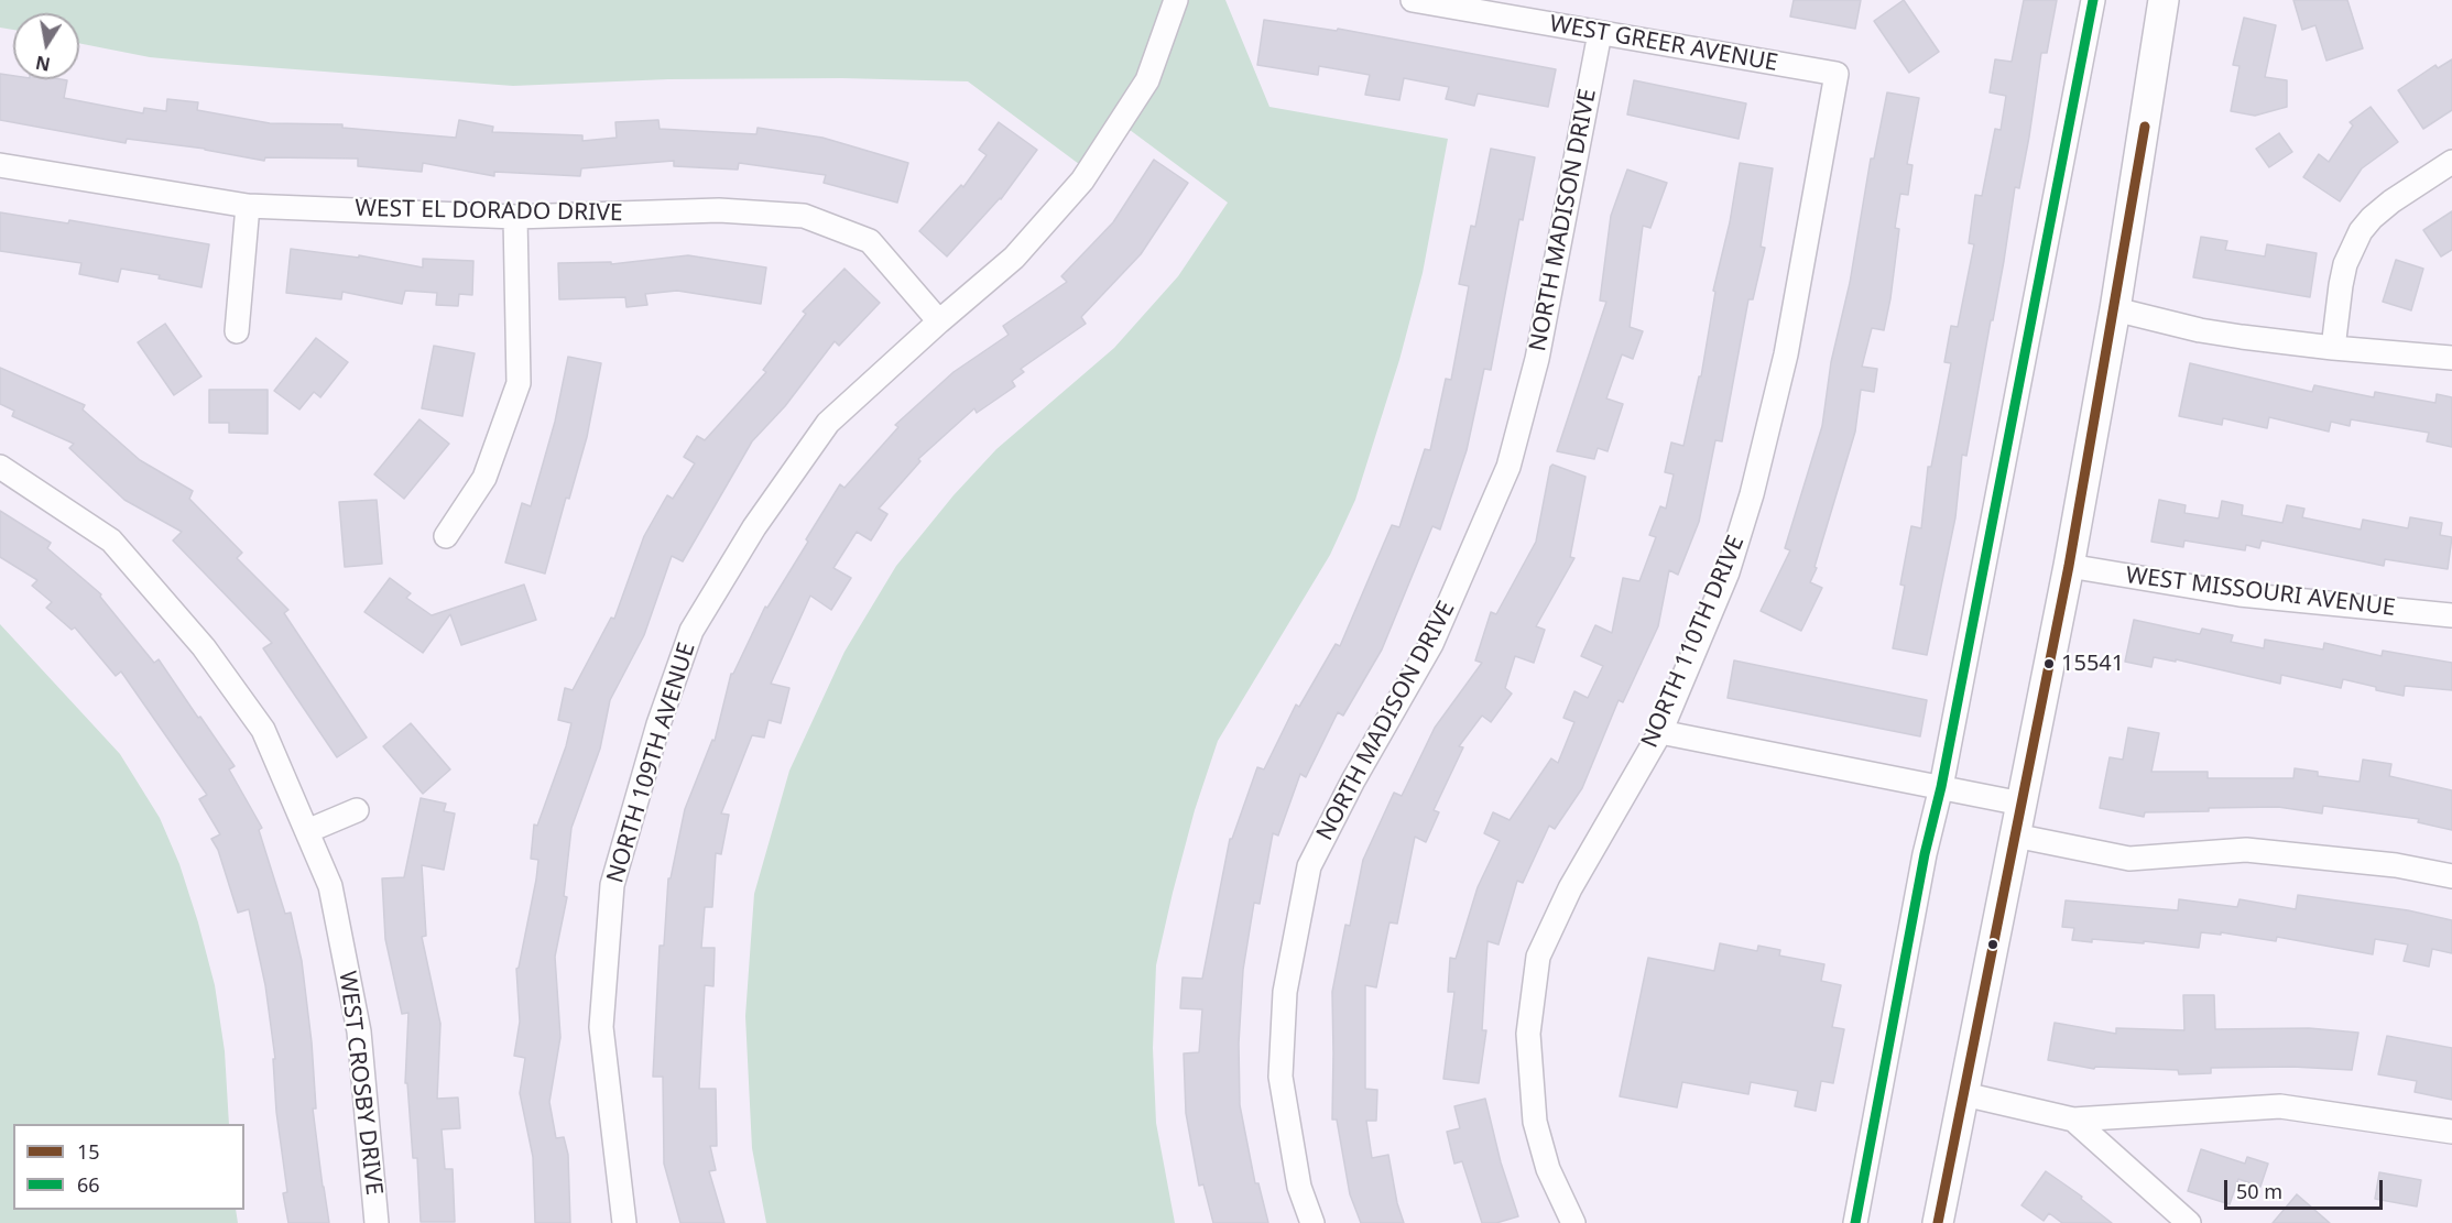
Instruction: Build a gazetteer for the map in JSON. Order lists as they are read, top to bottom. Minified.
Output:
{"streets":{"street":["WEST GREER AVENUE","WEST EL DORADO DRIVE","NORTH MADISON DRIVE","WEST MISSOURI AVENUE","NORTH 110TH DRIVE","NORTH 109TH AVENUE","WEST CROSBY DRIVE"]},"crossings":[["WEST GREER AVENUE","NORTH MADISON DRIVE"],["WEST GREER AVENUE","NORTH 110TH DRIVE"],["WEST EL DORADO DRIVE","NORTH 109TH AVENUE"]],"places":["15541"],"lines":["transit line 66","transit line 15"],"legend":["15","66"],"scale_bar":"50 m","north":"bottom"}
